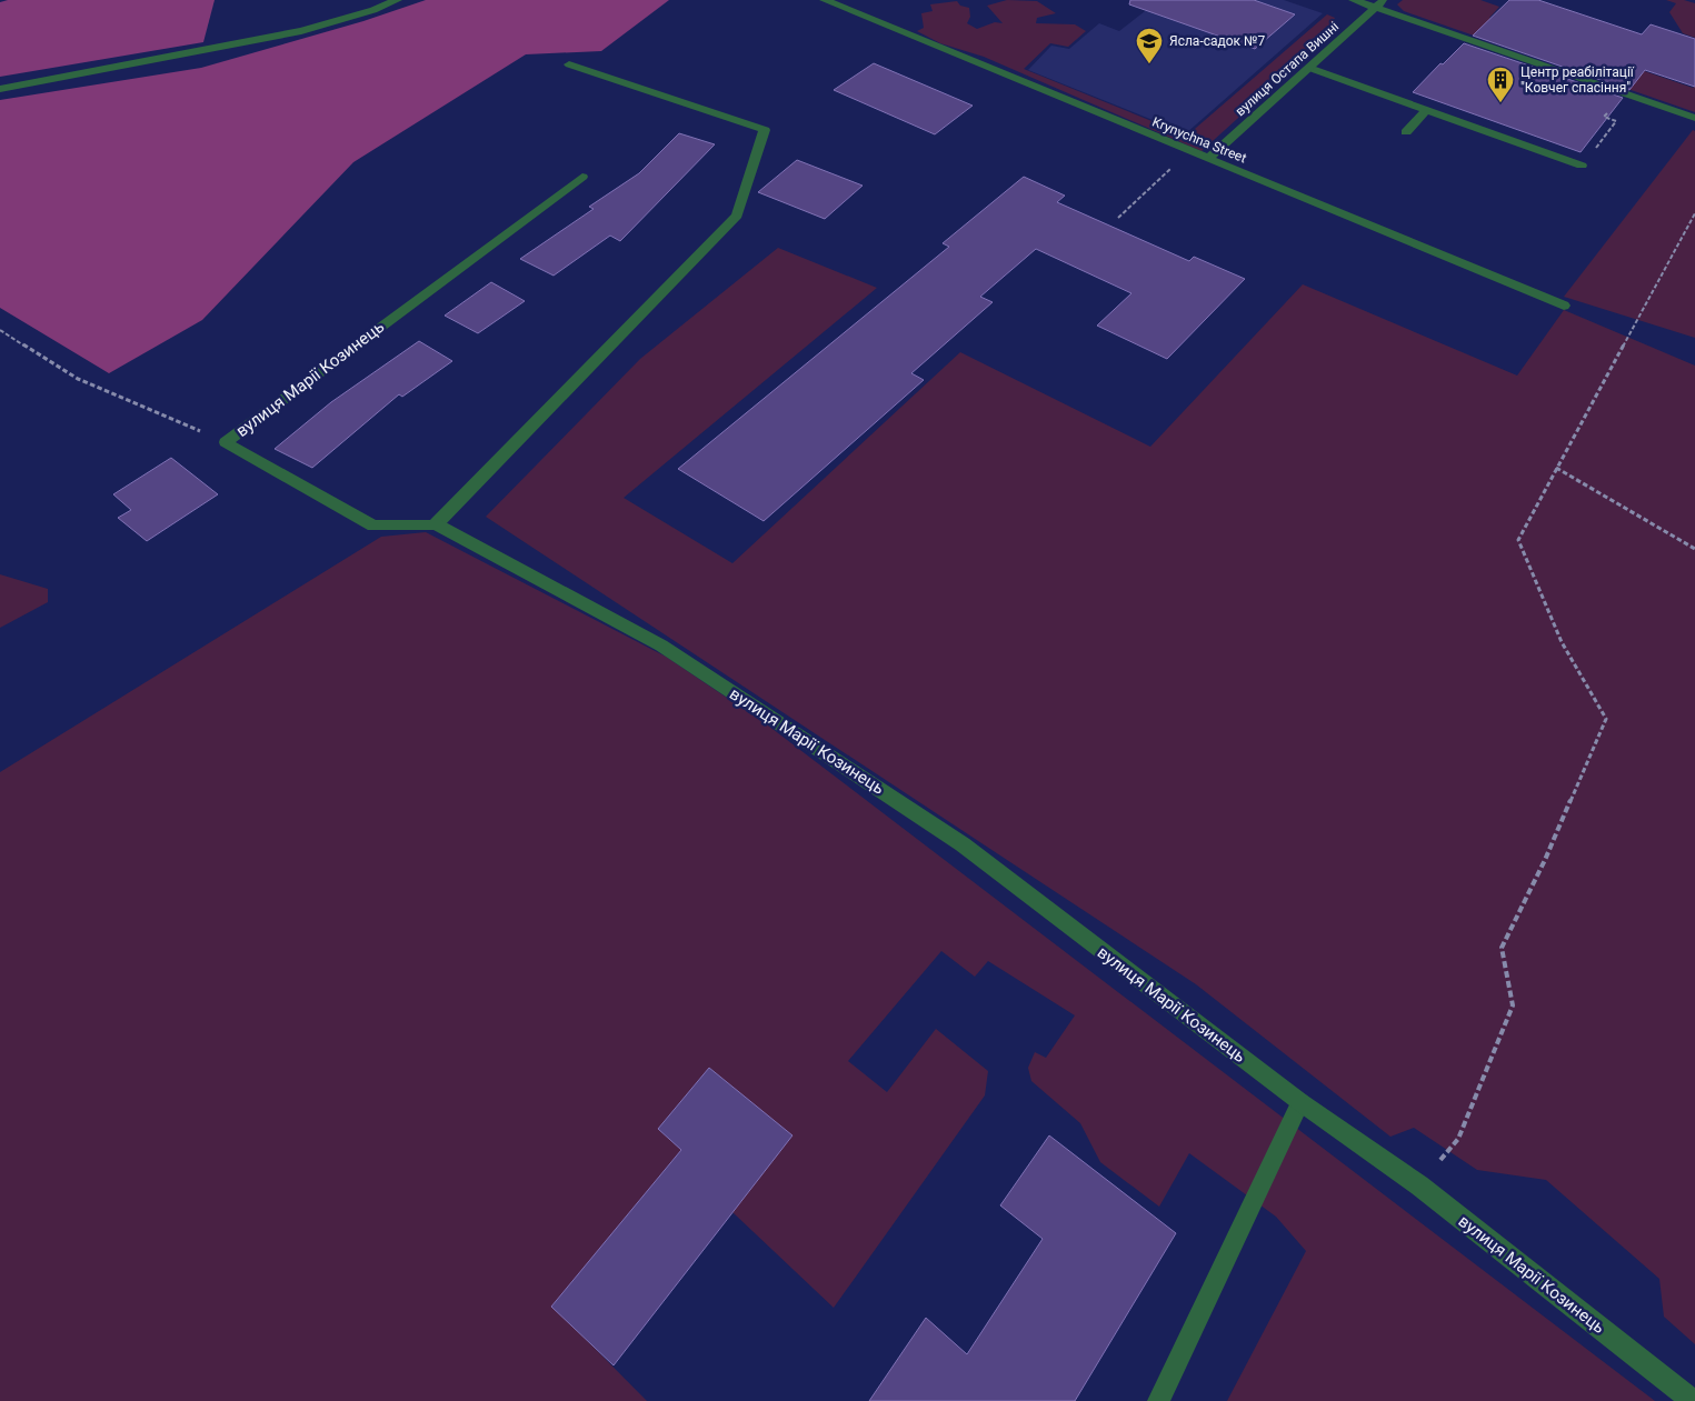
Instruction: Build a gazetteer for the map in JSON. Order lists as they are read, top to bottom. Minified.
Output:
{"streets":{"street":["вулиця Остапа Вишні","Krynychna Street","вулиця Марії Козинець"]},"crossings":[["вулиця Остапа Вишні","Krynychna Street"]],"places":{"school or university":["Ясла-садок №7"],"building":["Центр реабілітації \"Ковчег спасіння\""]}}
